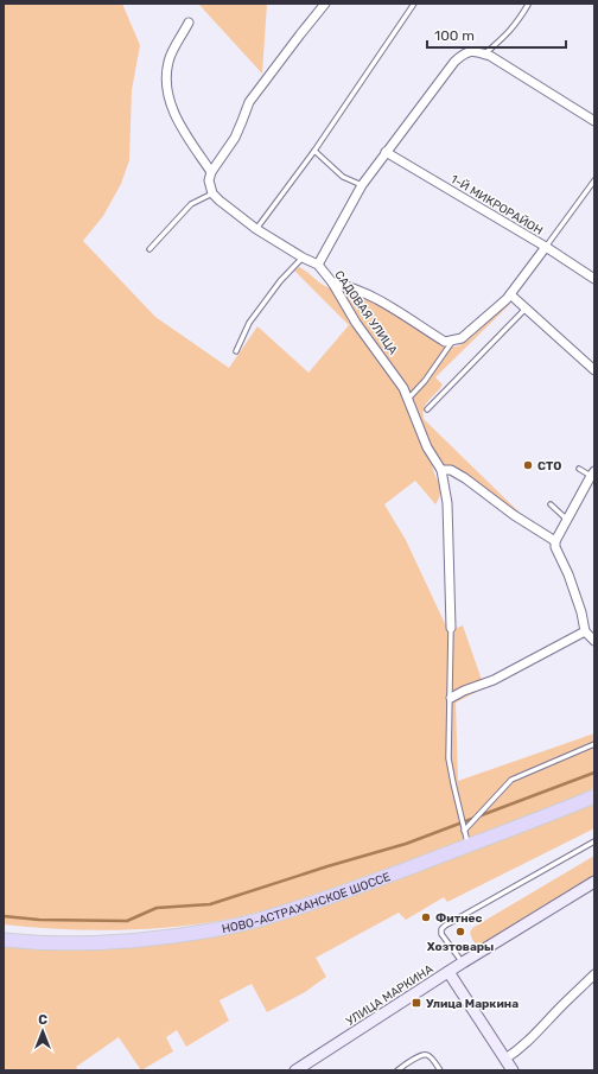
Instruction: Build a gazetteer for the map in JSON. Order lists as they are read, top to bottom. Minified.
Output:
{"streets":{"main road":["НОВО-АСТРАХАНСКОЕ ШОССЕ"],"street":["1-Й МИКРОРАЙОН","САДОВАЯ УЛИЦА","УЛИЦА МАРКИНА"]},"places":{"other":["СТО","Фитнес","Хозтовары"],"transit":["Улица Маркина"]},"scale_bar":"100 m","north":"top"}
